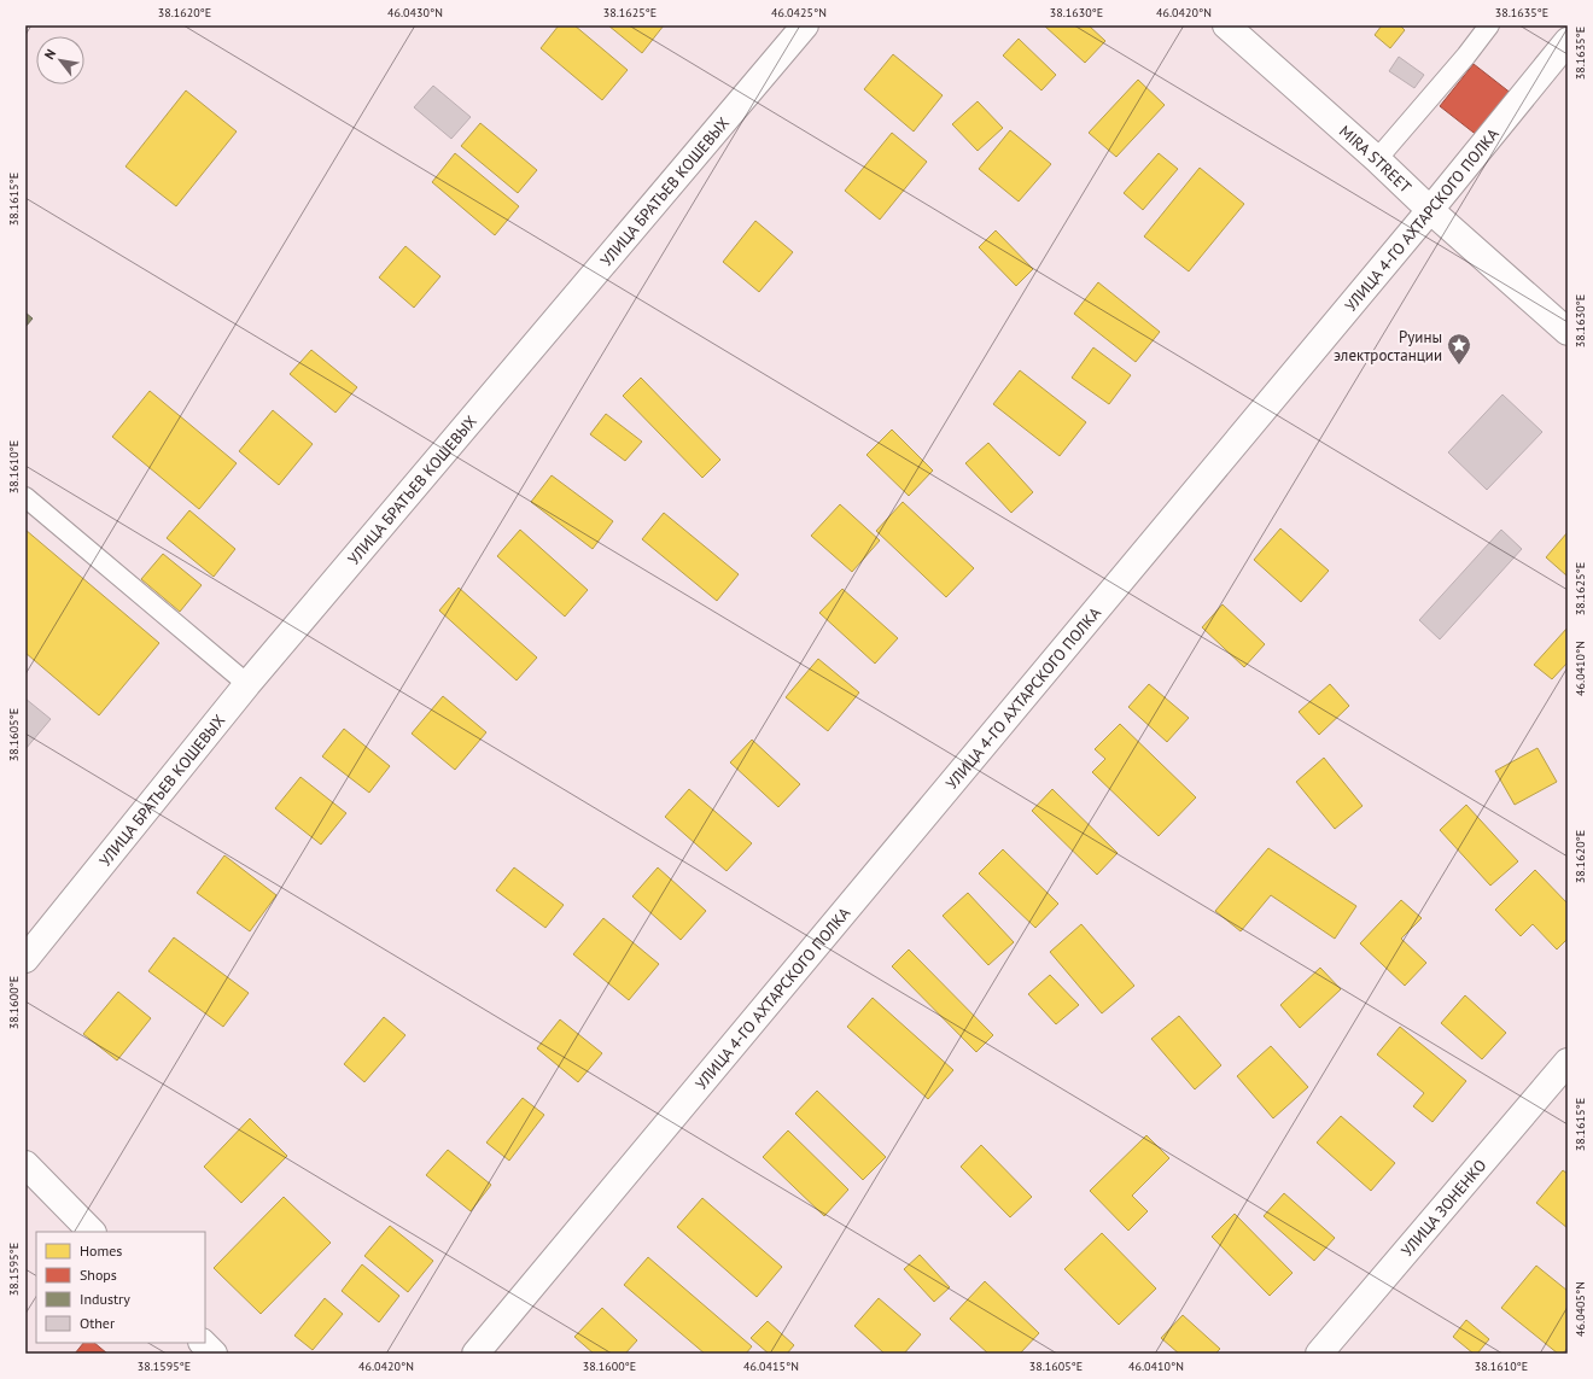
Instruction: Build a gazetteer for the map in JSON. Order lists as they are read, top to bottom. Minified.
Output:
{"streets":{"street":["MIRA STREET","УЛИЦА БРАТЬЕВ КОШЕВЫХ","УЛИЦА 4-ГО АХТАРСКОГО ПОЛКА","УЛИЦА ЗОНЕНКО"]},"crossings":[["MIRA STREET","УЛИЦА 4-ГО АХТАРСКОГО ПОЛКА"]],"places":{"place":["Руины электростанции"]},"legend":["Homes","Shops","Industry","Other"],"north":"top left","coordinates":["38.1620°E","46.0430°N","38.1625°E","46.0425°N","38.1630°E","46.0420°N","38.1635°E","38.1615°E","38.1610°E","46.0410°N","38.1605°E","38.1600°E","38.1595°E","46.0405°N","46.0415°N"]}
